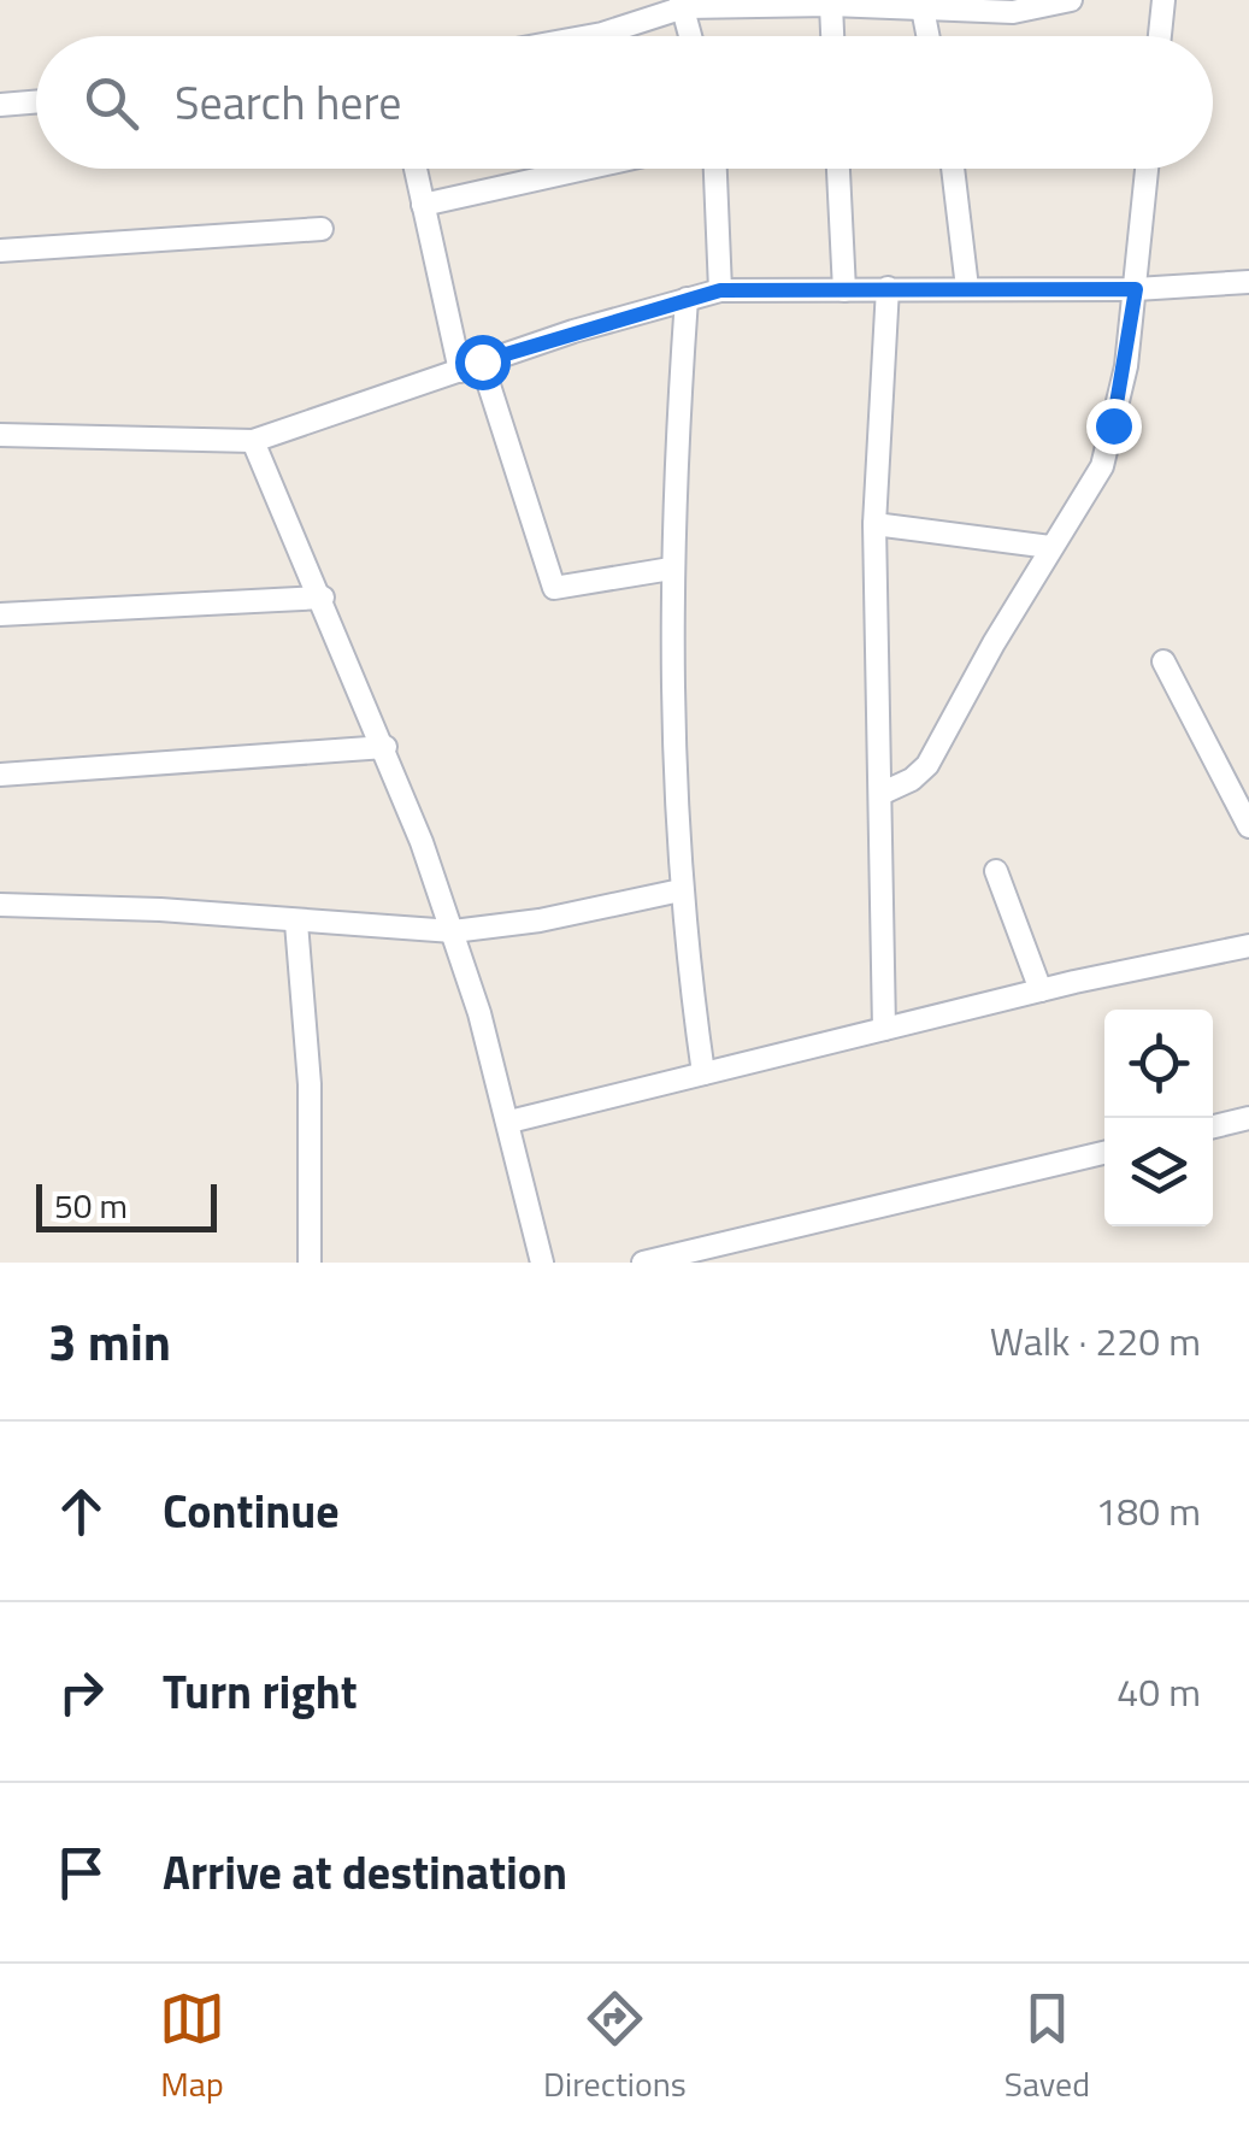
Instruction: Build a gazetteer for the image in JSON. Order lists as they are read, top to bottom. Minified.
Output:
{"scale_bar":"50 m","page":{"search":"Search here","scale":"50 m","heading":["3 min","Walk · 220 m"],"list":[["Continue","180 m"],["Turn right","40 m"],"Arrive at destination"],"nav":["Map","Directions","Saved"]}}
